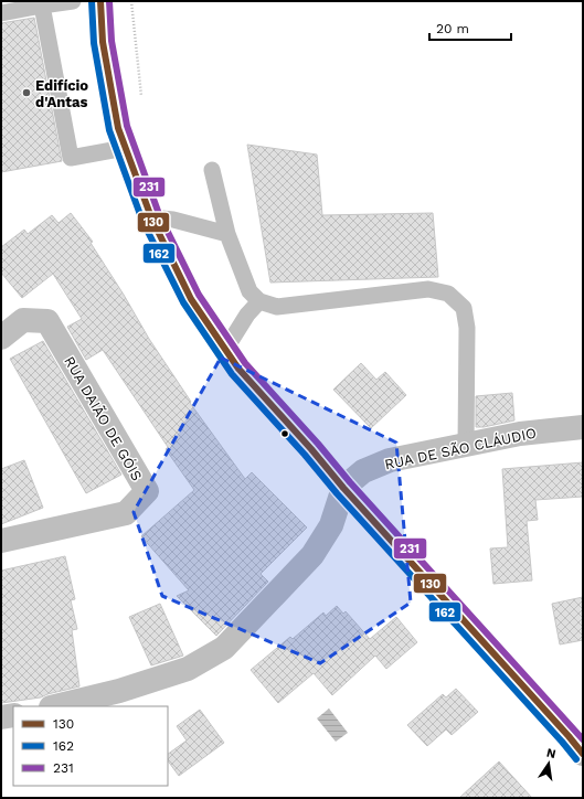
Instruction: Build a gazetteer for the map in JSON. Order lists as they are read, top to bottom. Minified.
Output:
{"streets":{"street":["RUA DAIÃO DE GÓIS","RUA DE SÃO CLÁUDIO"]},"places":["Edifício d'Antas"],"lines":["transit line 130","transit line 162","transit line 231"],"legend":["130","162","231"],"scale_bar":"20 m","north":"top"}
